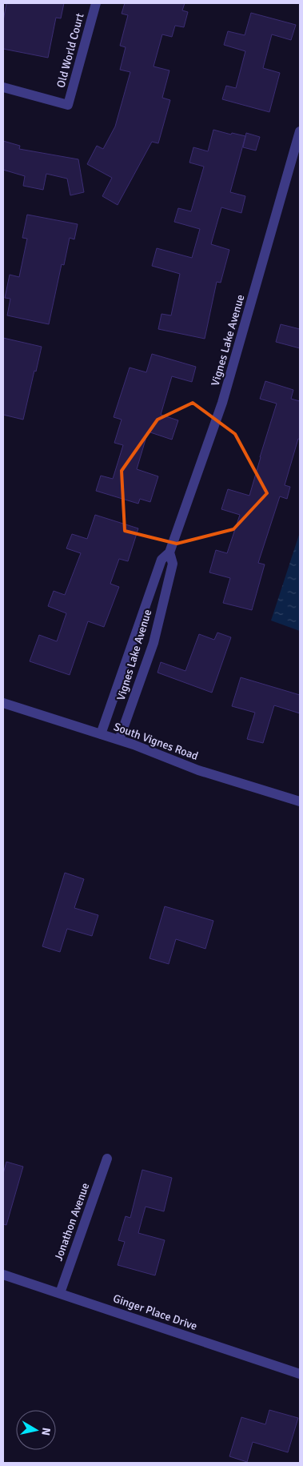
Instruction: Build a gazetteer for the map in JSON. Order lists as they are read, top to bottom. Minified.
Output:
{"streets":{"street":["Old World Court","Vignes Lake Avenue","South Vignes Road","Jonathon Avenue","Ginger Place Drive"]},"crossings":[["Vignes Lake Avenue","South Vignes Road"],["Jonathon Avenue","Ginger Place Drive"]],"north":"right"}
